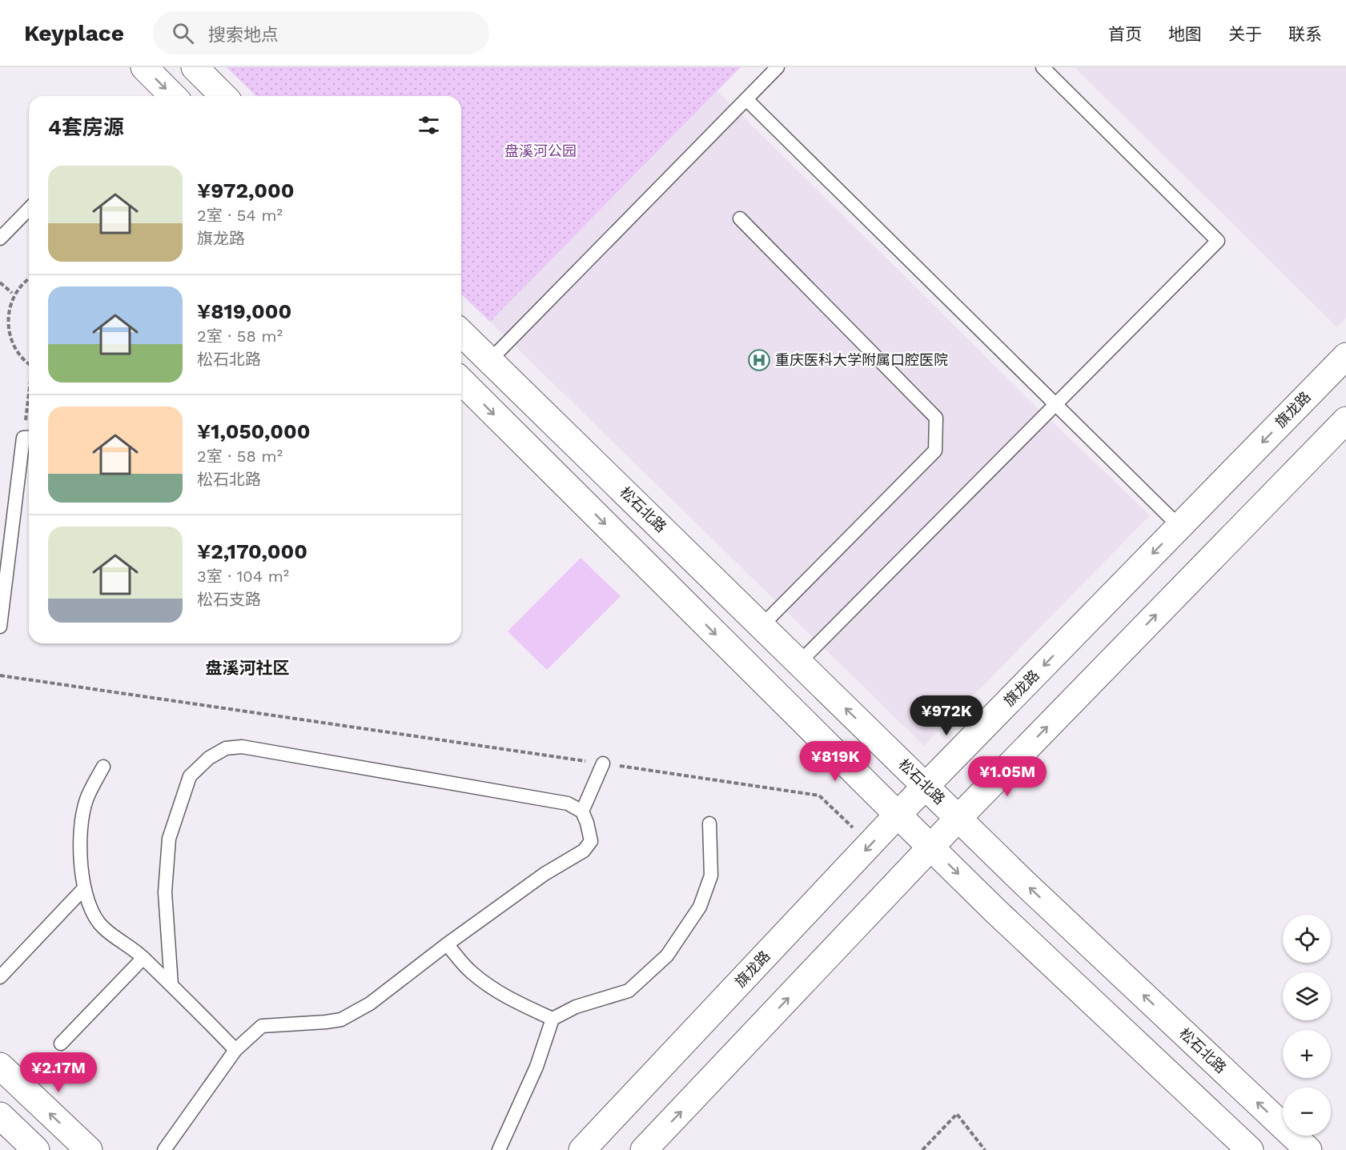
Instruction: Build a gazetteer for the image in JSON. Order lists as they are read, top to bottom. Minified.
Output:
{"streets":{"main road":["旗龙路","松石北路"]},"crossings":[["旗龙路","松石北路"]],"districts":["盘溪河社区"],"parks":["盘溪河公园"],"places":{"hospital":["重庆医科大学附属口腔医院"]},"page":{"header":"Keyplace","search":"搜索地点","nav":["首页","地图","关于","联系"],"heading":"4套房源","list":[{"name":"¥972,000","note":"2室 · 54 m² · 旗龙路"},{"name":"¥819,000","note":"2室 · 58 m² · 松石北路"},{"name":"¥1,050,000","note":"2室 · 58 m² · 松石北路"},{"name":"¥2,170,000","note":"3室 · 104 m² · 松石支路"}],"price":["¥972K","¥819K","¥1.05M","¥2.17M"],"map_buttons":["+","−"]}}
